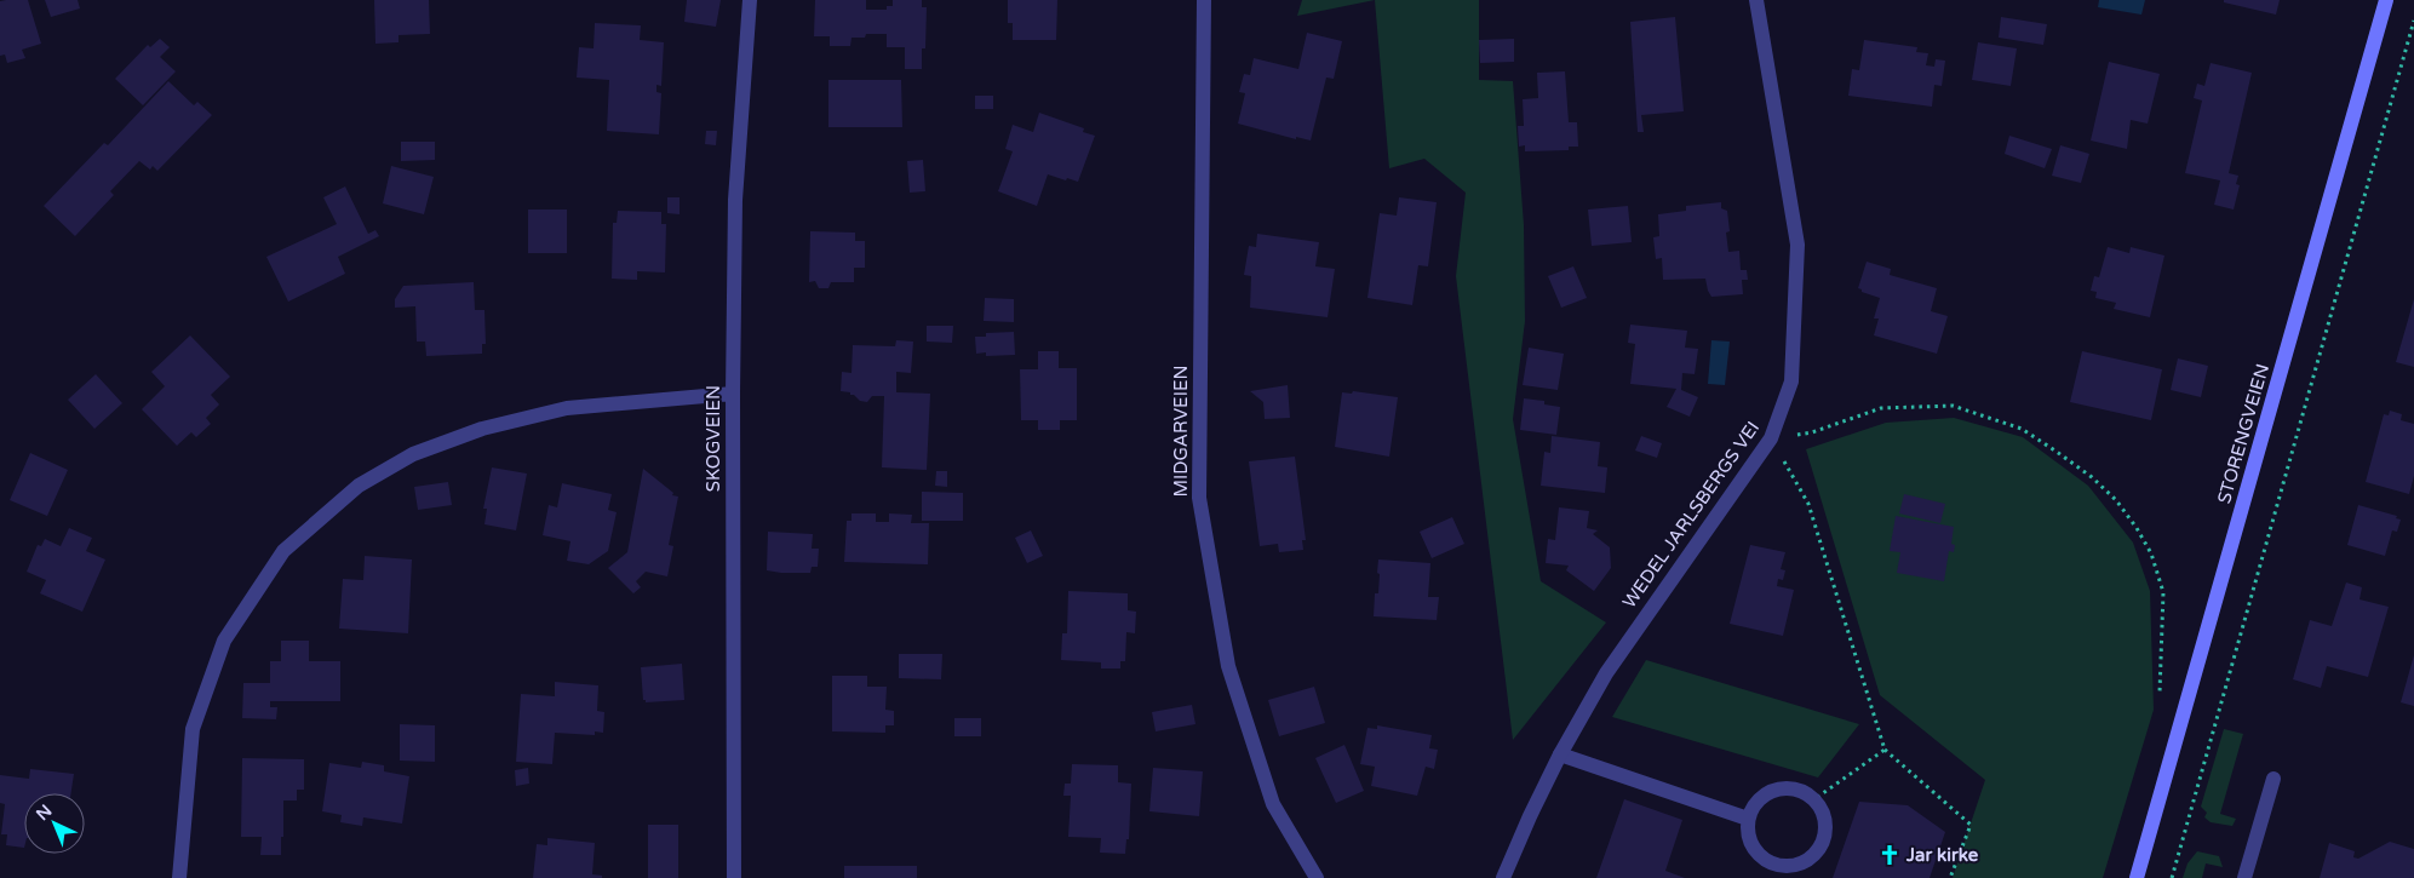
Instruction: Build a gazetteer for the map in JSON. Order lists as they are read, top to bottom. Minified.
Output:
{"streets":{"main road":["STORENGVEIEN"],"street":["MIDGARVEIEN","SKOGVEIEN","WEDEL JARLSBERGS VEI"]},"places":{"church":["Jar kirke"]},"north":"top left"}
